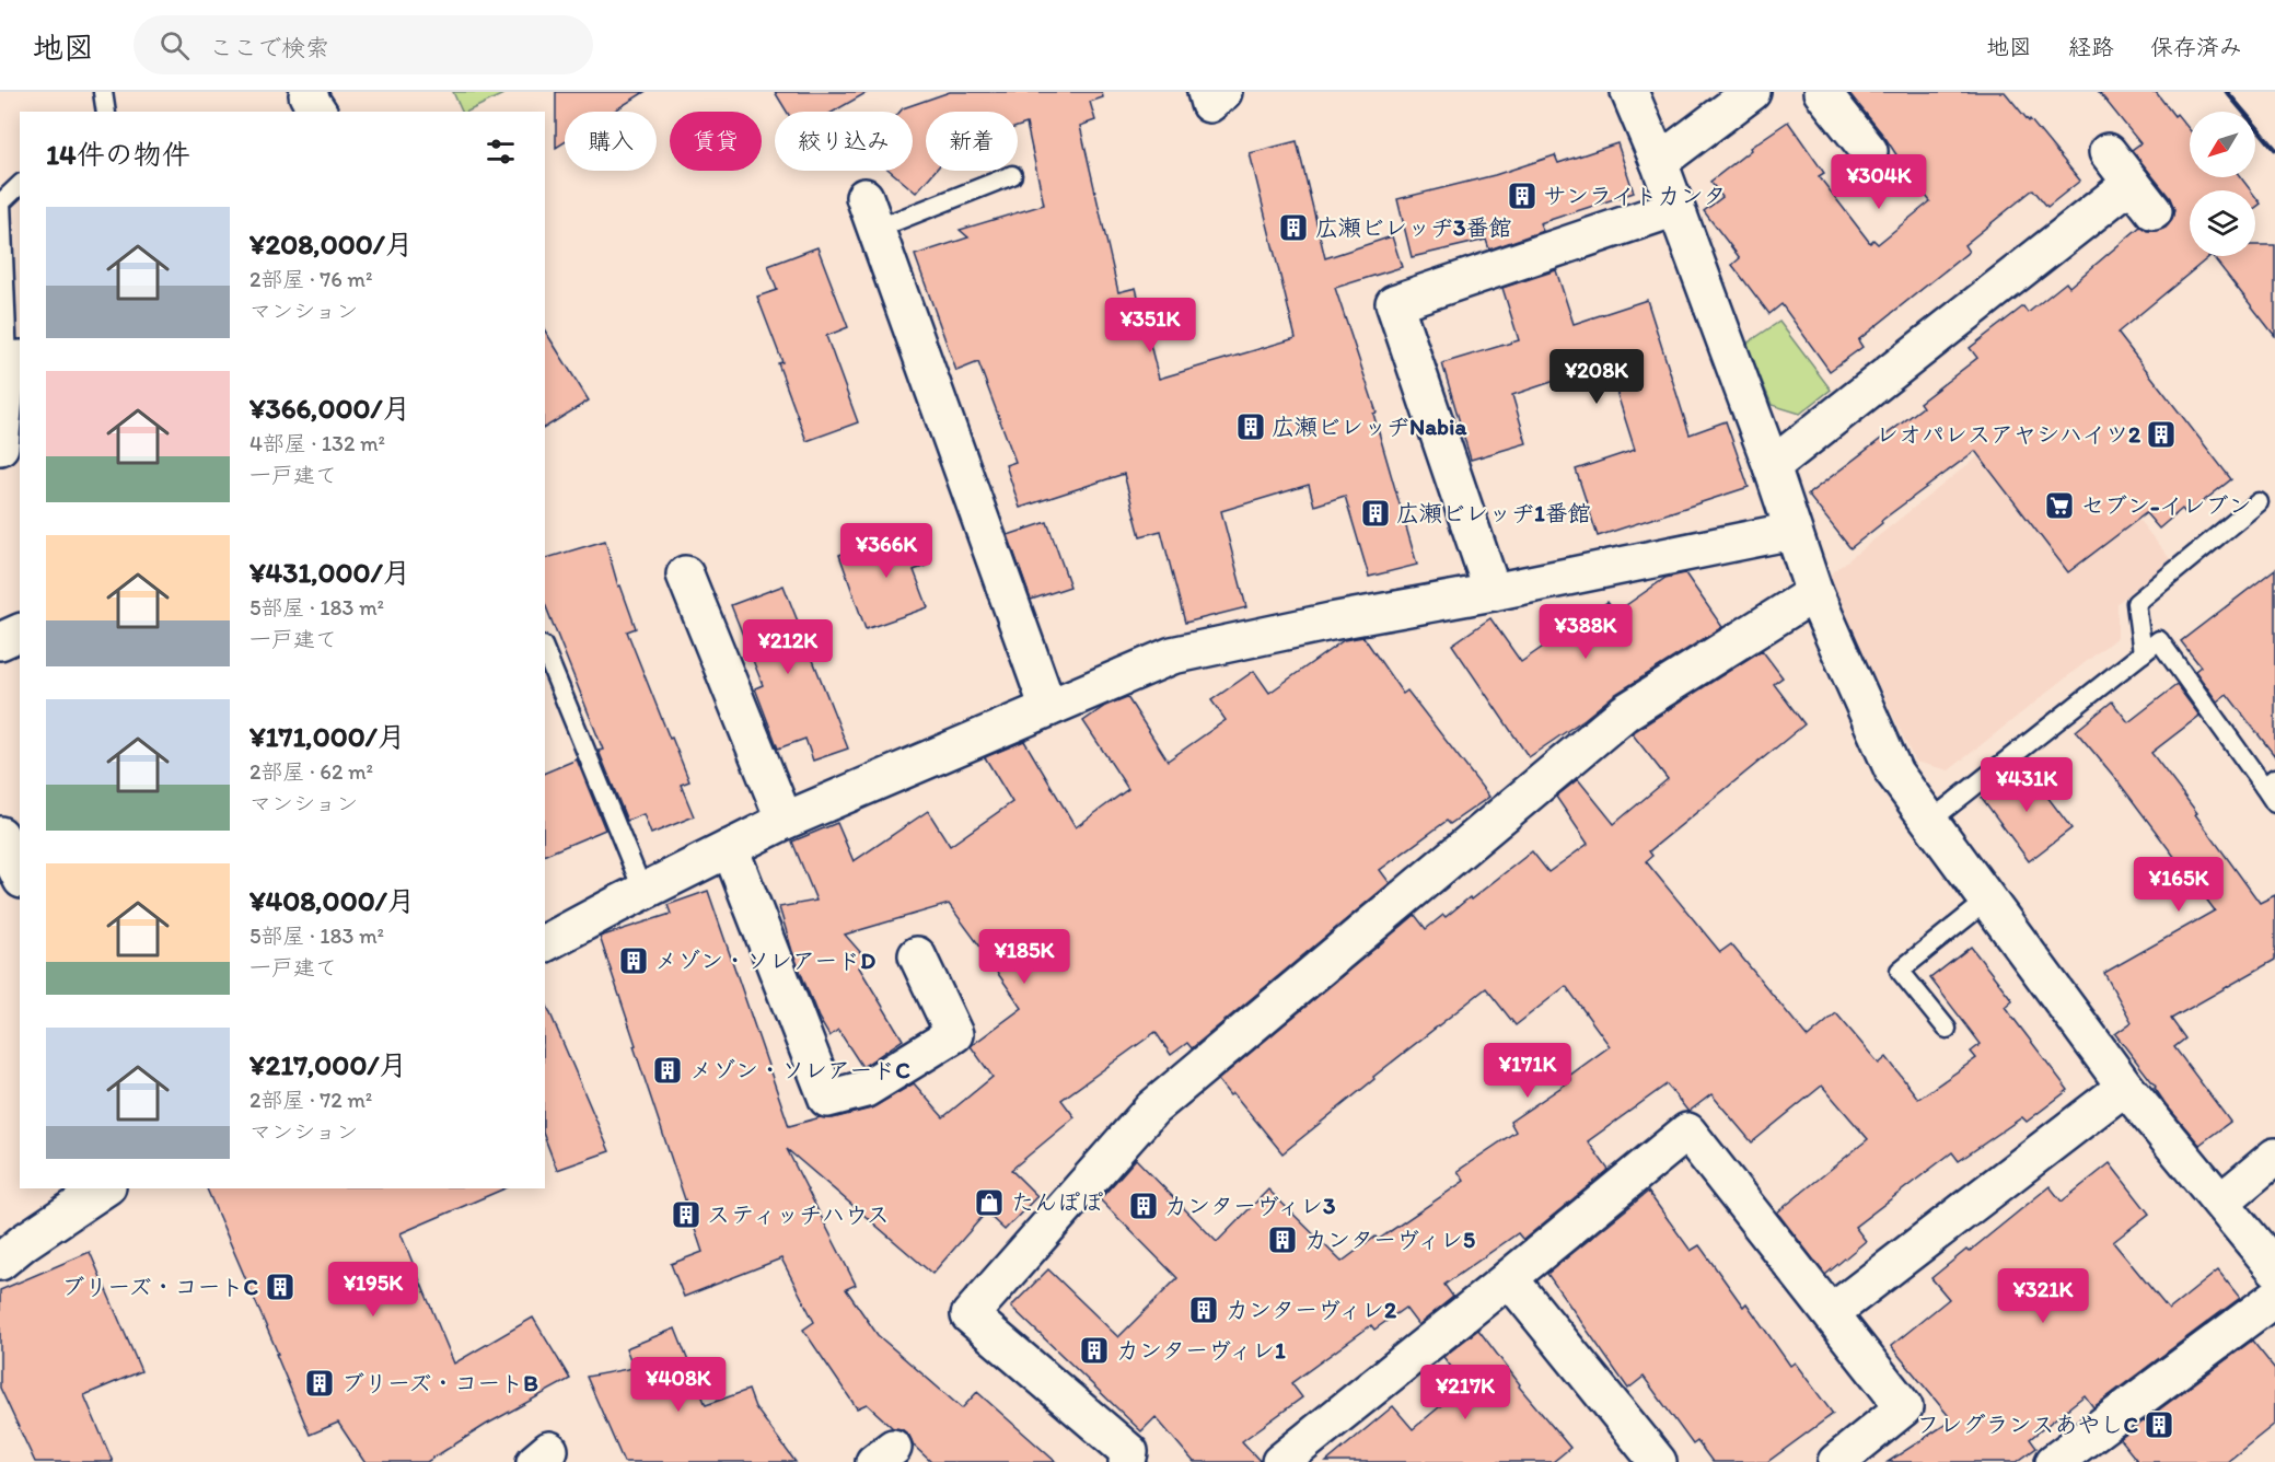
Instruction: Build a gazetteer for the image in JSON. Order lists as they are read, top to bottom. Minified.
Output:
{"places":{"building":["サンライトカンタ","広瀬ビレッヂ3番館","広瀬ビレッヂNabia","レオパレスアヤシハイツ2","広瀬ビレッヂ1番館","メゾン・ソレアードD","メゾン・ソレアードC","カンターヴィレ3","スティッチハウス","カンターヴィレ5","ブリーズ・コートC","カンターヴィレ2","カンターヴィレ1","ブリーズ・コートB","フレグランスあやしC"],"supermarket":["セブン-イレブン"],"shop":["たんぽぽ"]},"north":"bottom left","page":{"header":"地図","search":"ここで検索","nav":["地図","経路","保存済み"],"chip":["購入","賃貸","絞り込み","新着"],"heading":"14件の物件","price":["¥304K","¥351K","¥208K","¥366K","¥388K","¥212K","¥431K","¥165K","¥185K","¥171K","¥195K","¥321K","¥408K","¥217K"],"list":[{"name":"¥208,000/月","note":"2部屋 · 76 m² · マンション"},{"name":"¥366,000/月","note":"4部屋 · 132 m² · 一戸建て"},{"name":"¥431,000/月","note":"5部屋 · 183 m² · 一戸建て"},{"name":"¥171,000/月","note":"2部屋 · 62 m² · マンション"},{"name":"¥408,000/月","note":"5部屋 · 183 m² · 一戸建て"},{"name":"¥217,000/月","note":"2部屋 · 72 m² · マンション"}]}}
